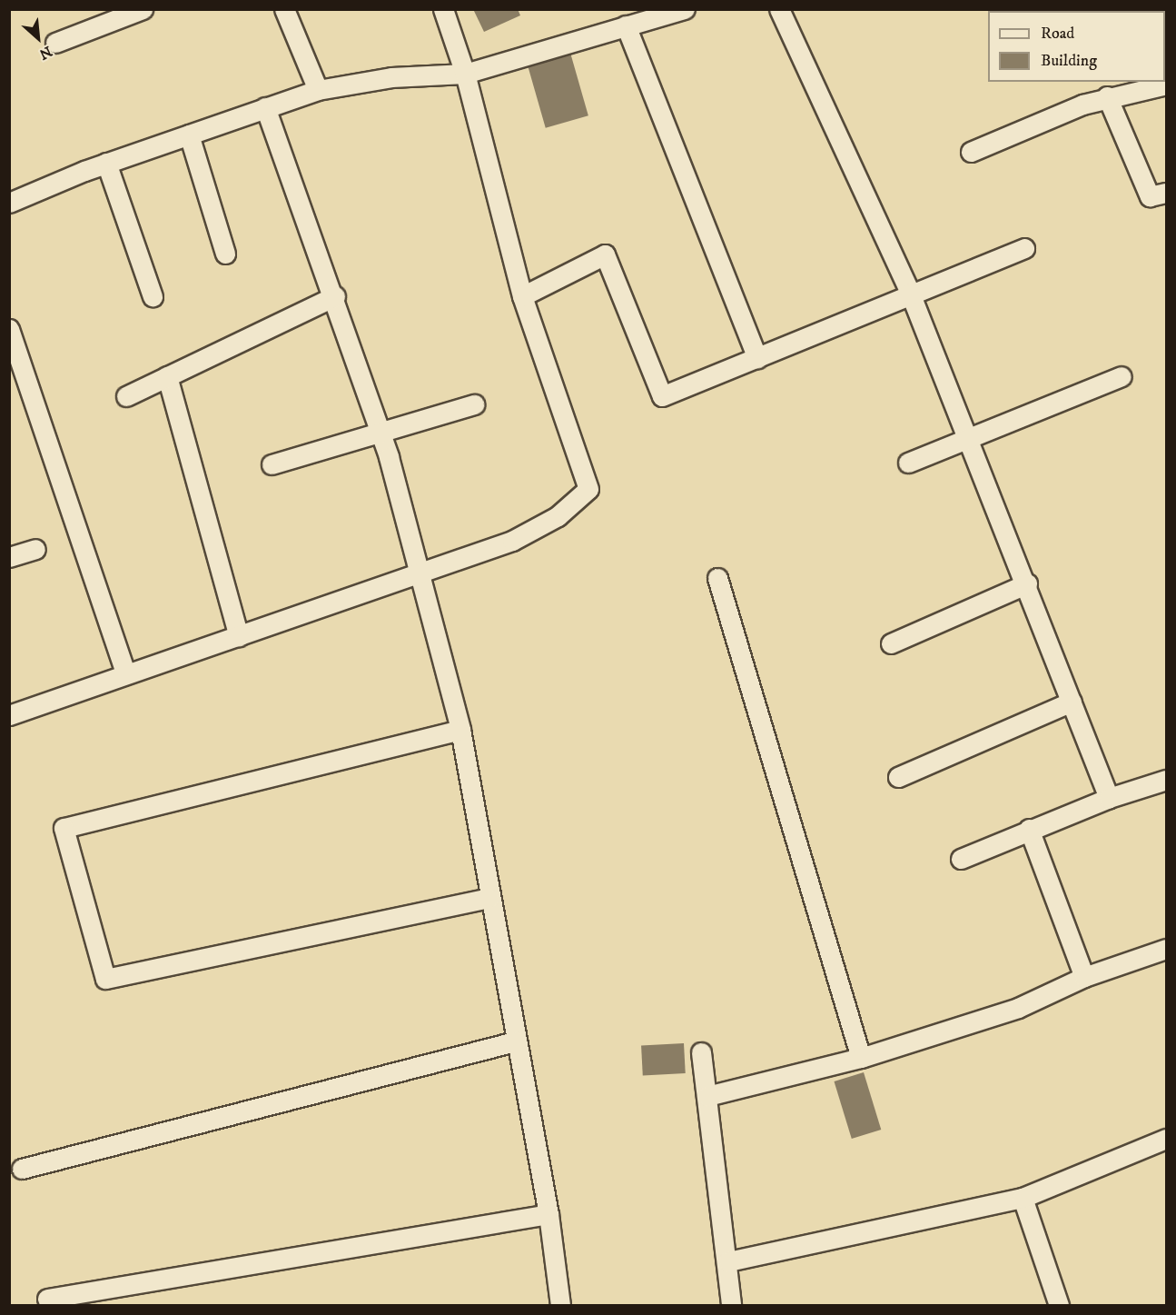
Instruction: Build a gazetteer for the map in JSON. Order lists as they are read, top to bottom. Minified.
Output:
{"legend":["Road","Building"],"north":"bottom right"}
